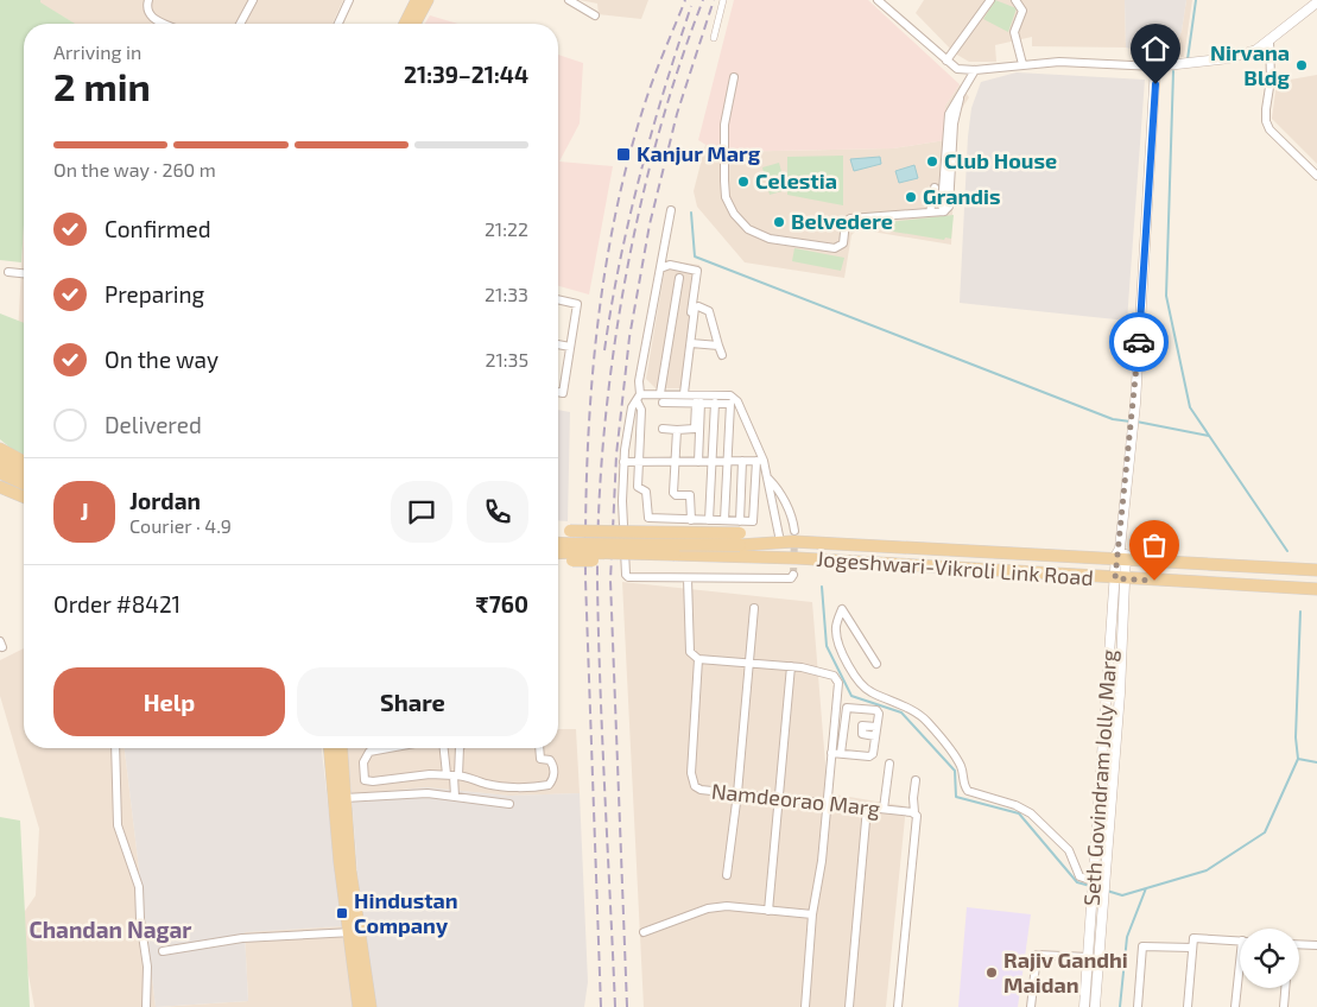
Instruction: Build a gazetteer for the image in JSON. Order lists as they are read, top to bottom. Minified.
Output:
{"streets":{"main road":["Jogeshwari-Vikroli Link Road"],"street":["Seth Govindram Jolly Marg","Namdeorao Marg"]},"crossings":[["Jogeshwari-Vikroli Link Road","Seth Govindram Jolly Marg"]],"districts":["Chandan Nagar"],"places":{"other":["Nirvana Bldg","Club House","Celestia","Grandis","Belvedere","Rajiv Gandhi Maidan"],"transit":["Kanjur Marg","Hindustan Company"]},"page":{"heading":["2 min","Arriving in","21:39–21:44"],"panel":["Jordan","Courier · 4.9","Order #8421","₹760"],"bar":"On the way · 260 m","list":[["Confirmed","21:22"],["Preparing","21:33"],["On the way","21:35"],"Delivered"],"round":"J","buttons":["Help","Share"]}}
